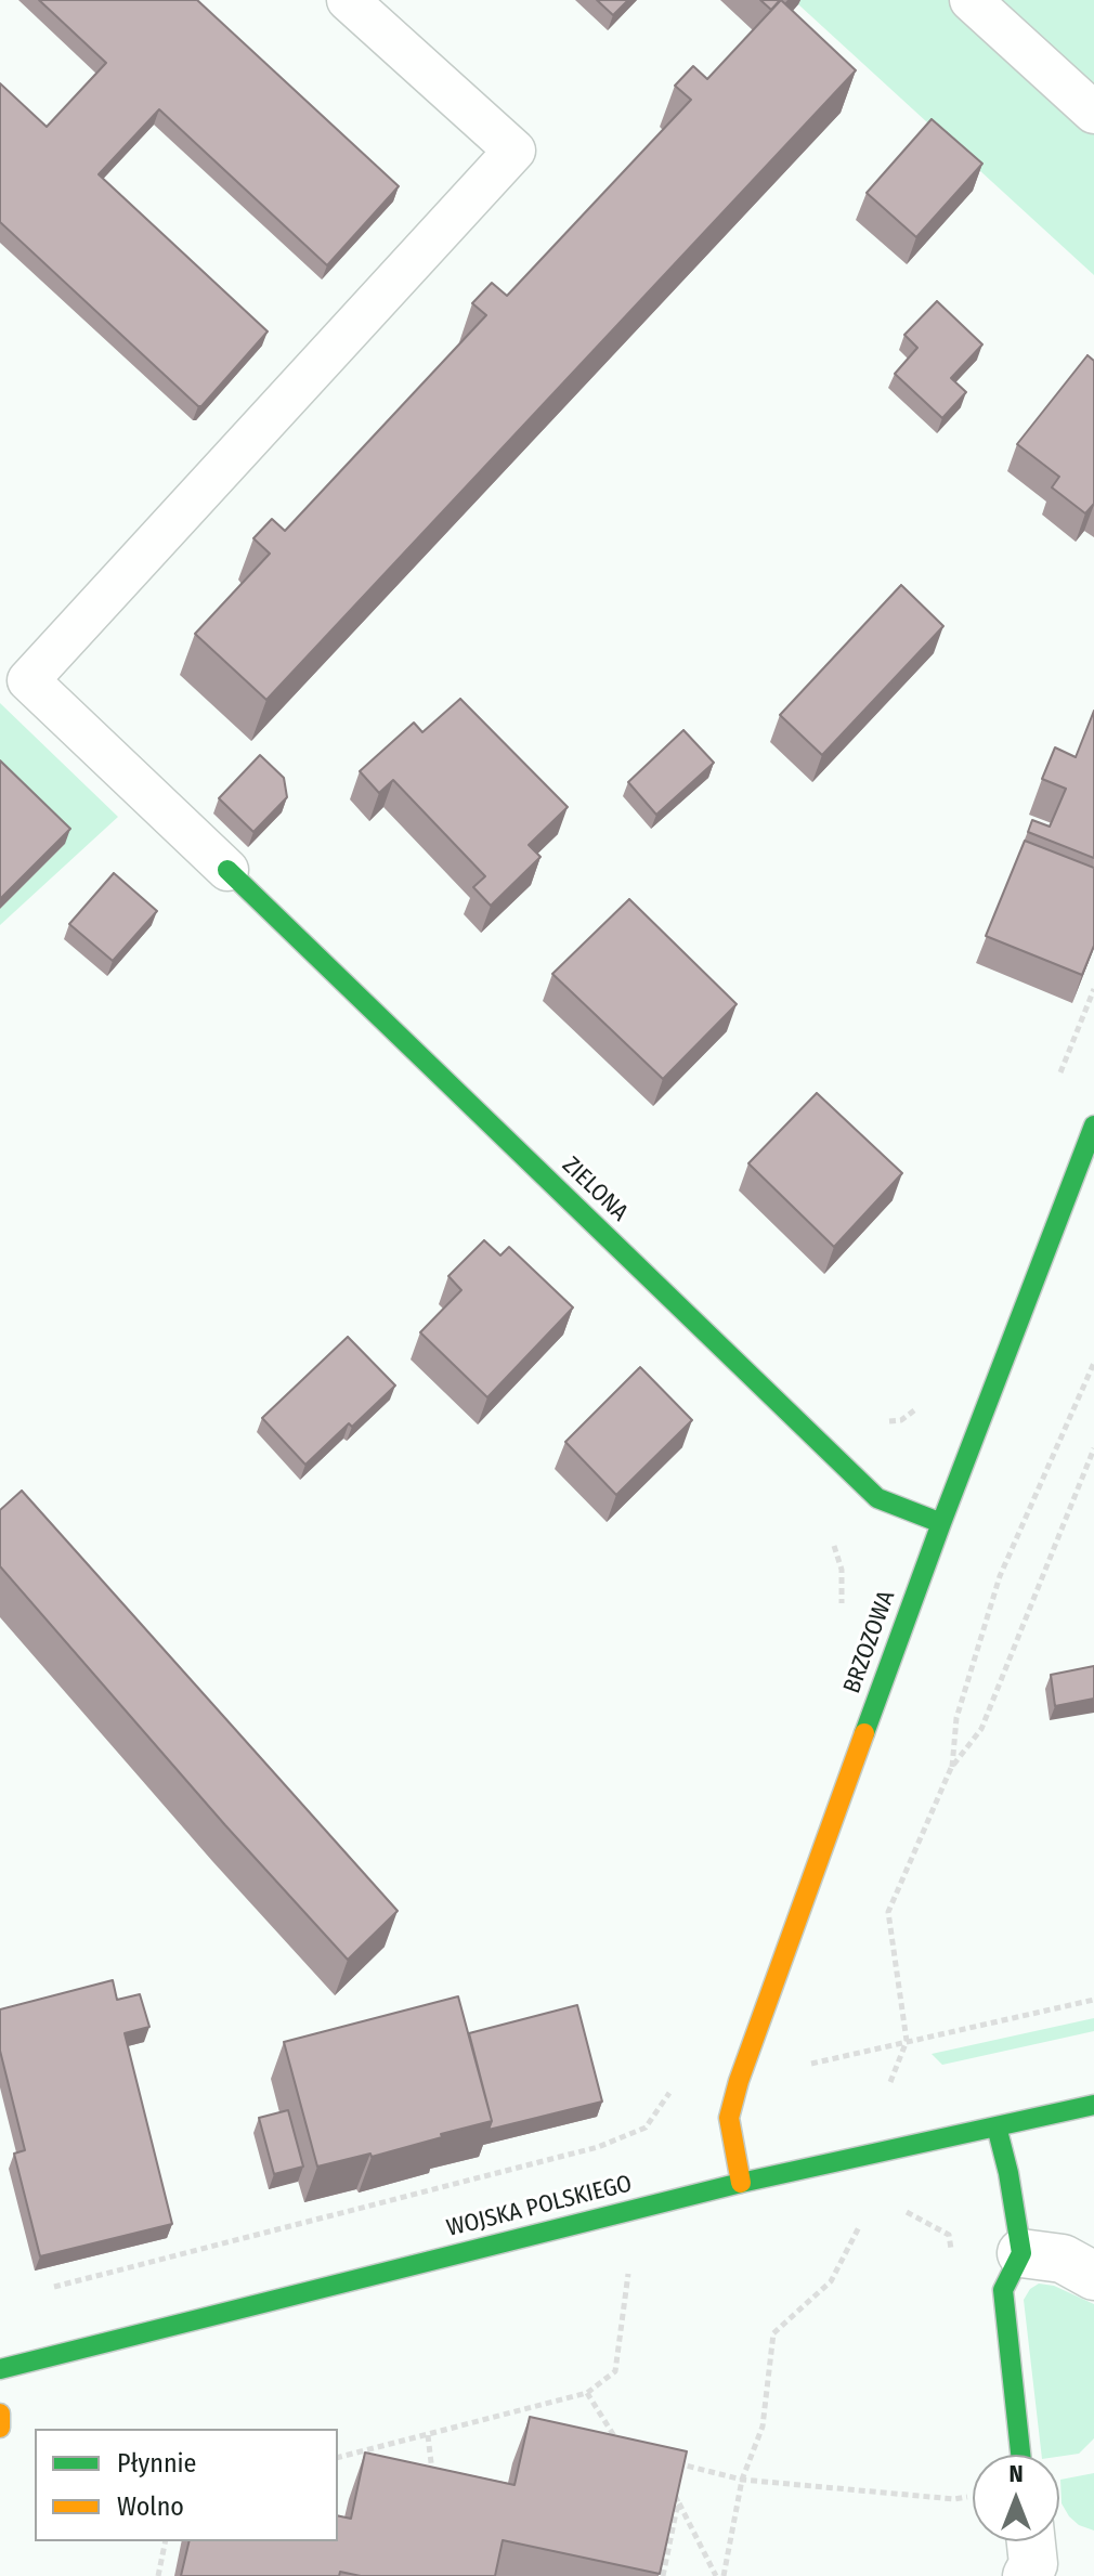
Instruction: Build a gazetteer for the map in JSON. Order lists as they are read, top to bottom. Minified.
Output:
{"streets":{"street":["ZIELONA","BRZOZOWA","WOJSKA POLSKIEGO"]},"crossings":[["ZIELONA","BRZOZOWA"],["BRZOZOWA","WOJSKA POLSKIEGO"]],"legend":["Płynnie","Wolno"],"north":"top"}
